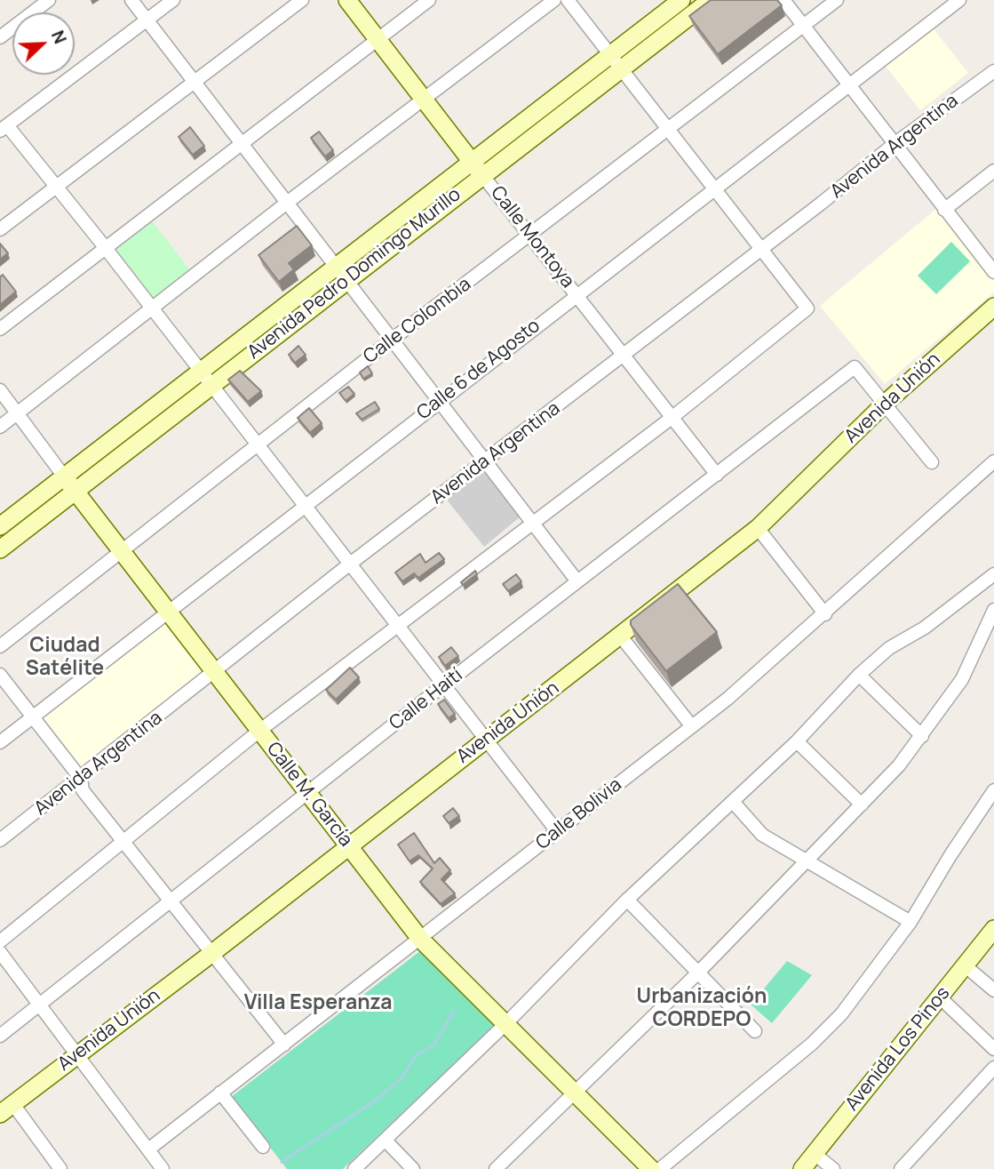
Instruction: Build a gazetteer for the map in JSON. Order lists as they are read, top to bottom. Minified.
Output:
{"streets":{"street":["Avenida Argentina","Calle Montoya","Avenida Pedro Domingo Murillo","Calle Colombia","Calle 6 de Agosto","Avenida Unión","Calle Haití","Calle M. García","Calle Bolivia","Avenida Los Pinos"]},"crossings":[["Avenida Argentina","Calle Montoya"],["Avenida Argentina","Calle M. García"],["Calle Montoya","Avenida Pedro Domingo Murillo"],["Calle Montoya","Calle Colombia"],["Calle Montoya","Calle 6 de Agosto"],["Calle Montoya","Calle Haití"],["Avenida Pedro Domingo Murillo","Calle M. García"],["Calle Colombia","Calle M. García"],["Calle 6 de Agosto","Calle M. García"],["Avenida Unión","Calle Haití"],["Avenida Unión","Calle M. García"],["Calle Haití","Calle M. García"],["Calle M. García","Calle Bolivia"]],"districts":["Ciudad Satélite","Urbanización CORDEPO","Villa Esperanza"],"north":"top right"}
